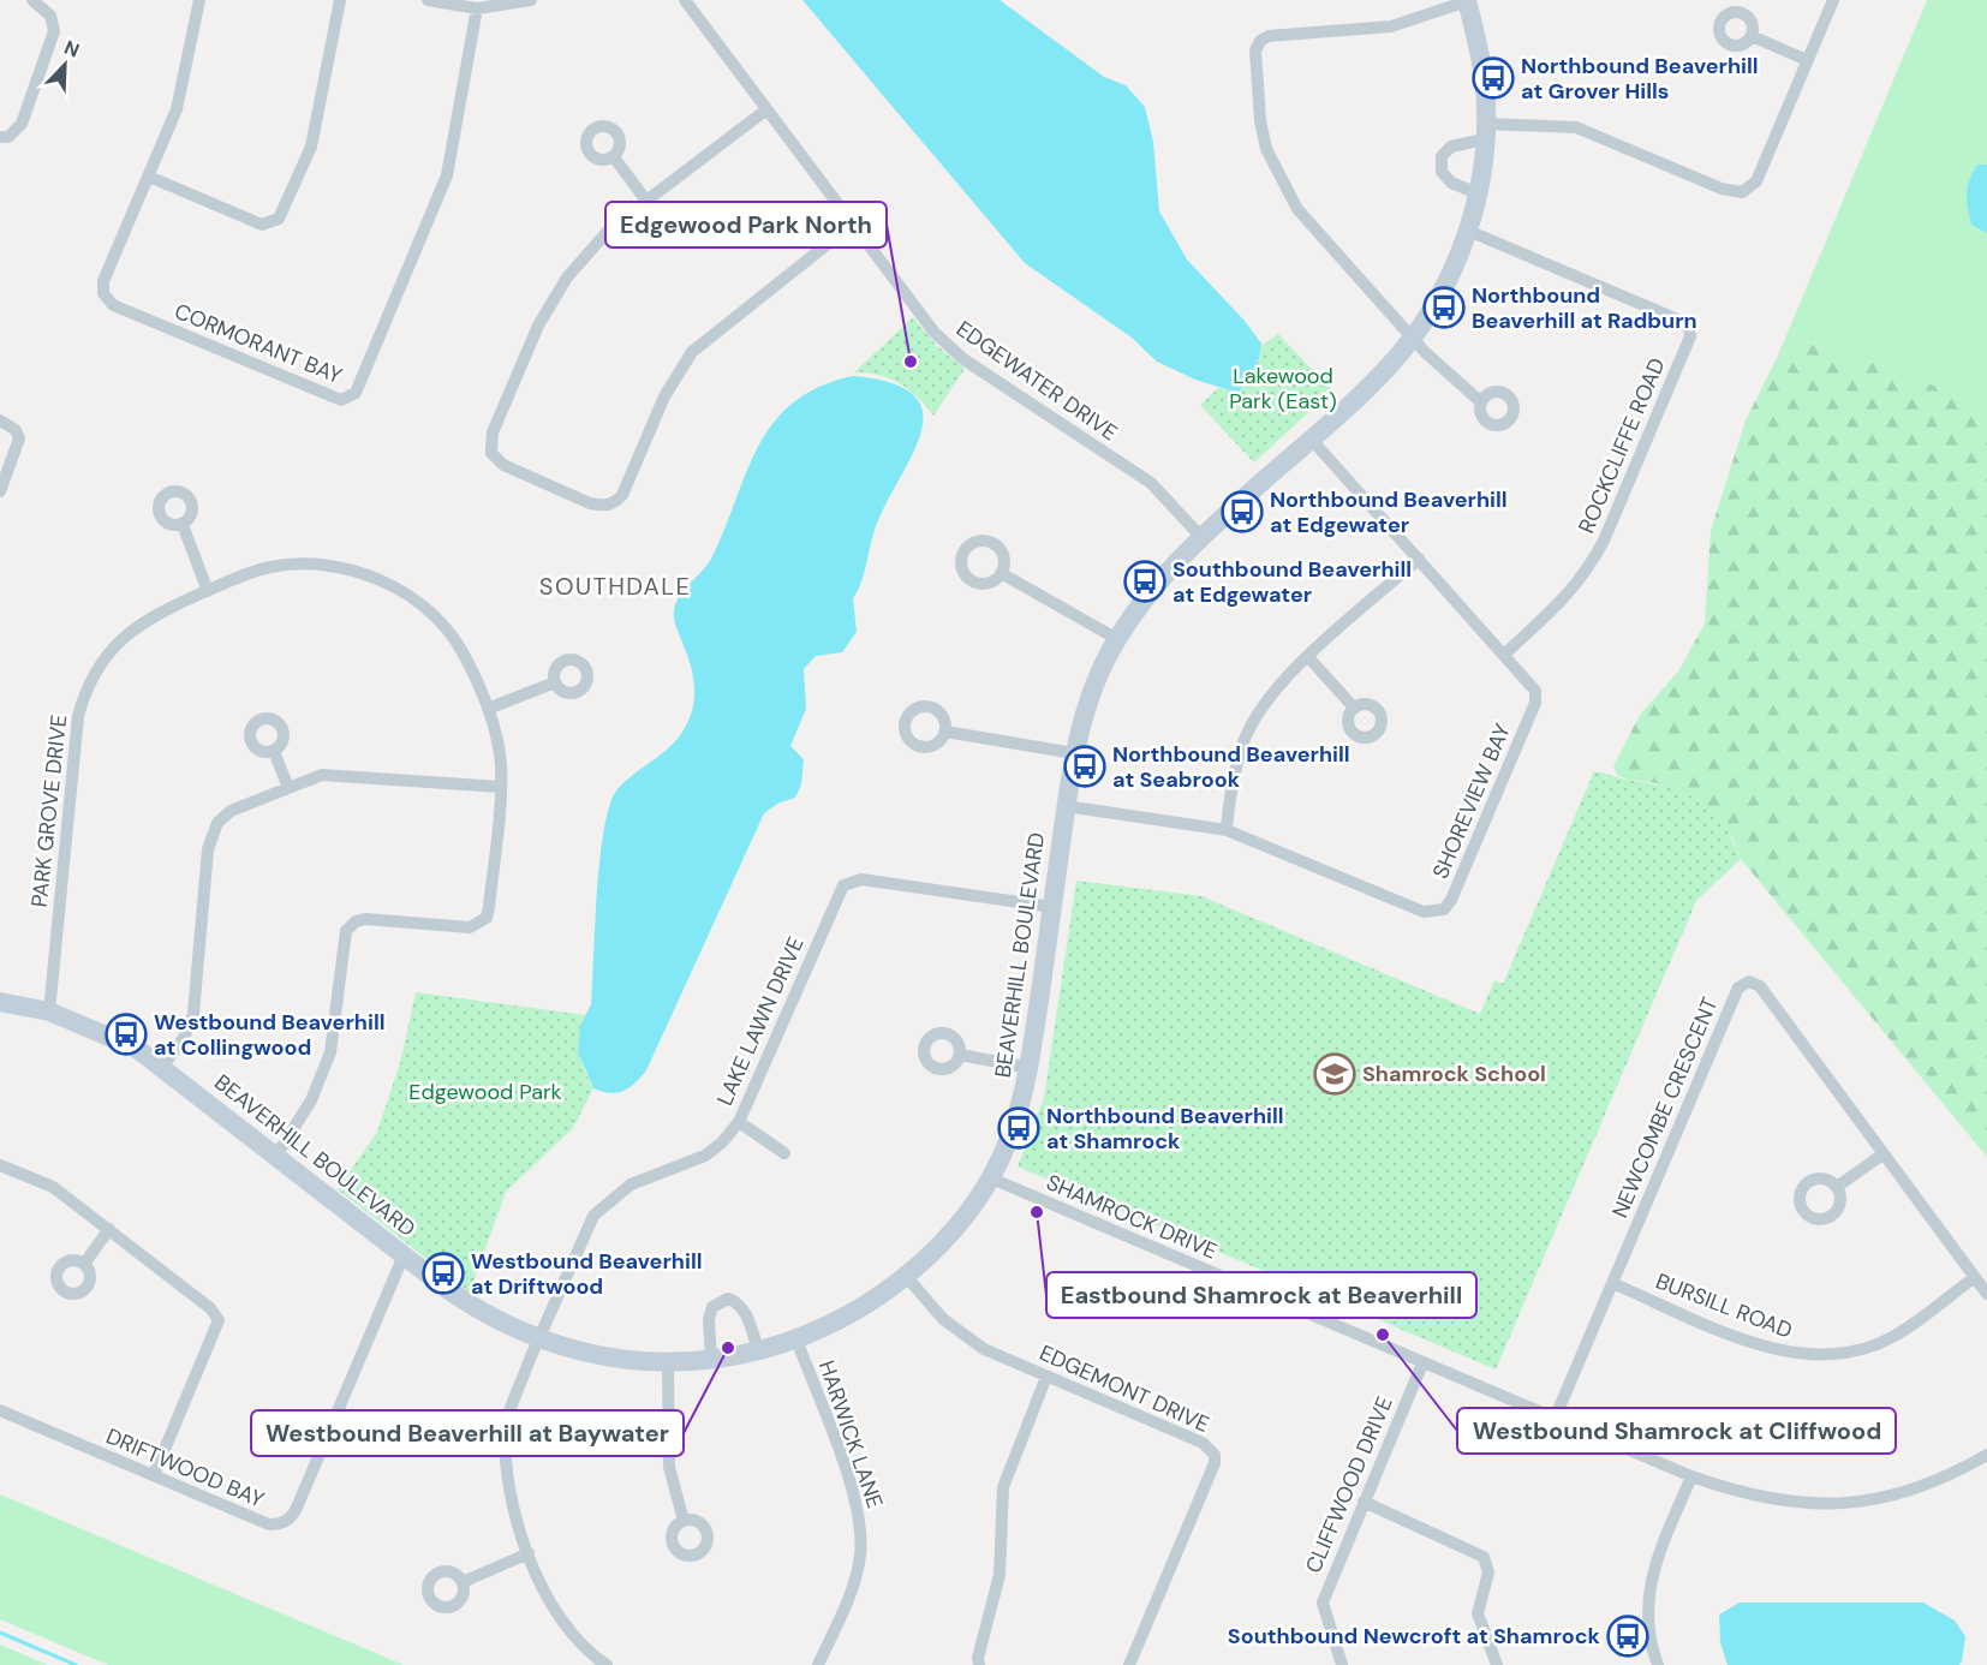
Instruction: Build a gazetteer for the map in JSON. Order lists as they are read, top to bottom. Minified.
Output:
{"streets":{"street":["CORMORANT BAY","EDGEWATER DRIVE","ROCKCLIFFE ROAD","SHOREVIEW BAY","PARK GROVE DRIVE","BEAVERHILL BOULEVARD","LAKE LAWN DRIVE","NEWCOMBE CRESCENT","SHAMROCK DRIVE","BURSILL ROAD","EDGEMONT DRIVE","HARWICK LANE","DRIFTWOOD BAY","CLIFFWOOD DRIVE"]},"crossings":[["EDGEWATER DRIVE","BEAVERHILL BOULEVARD"],["ROCKCLIFFE ROAD","SHOREVIEW BAY"],["ROCKCLIFFE ROAD","BEAVERHILL BOULEVARD"],["SHOREVIEW BAY","BEAVERHILL BOULEVARD"],["PARK GROVE DRIVE","BEAVERHILL BOULEVARD"],["BEAVERHILL BOULEVARD","LAKE LAWN DRIVE"],["BEAVERHILL BOULEVARD","SHAMROCK DRIVE"],["BEAVERHILL BOULEVARD","EDGEMONT DRIVE"],["BEAVERHILL BOULEVARD","HARWICK LANE"],["BEAVERHILL BOULEVARD","DRIFTWOOD BAY"],["NEWCOMBE CRESCENT","SHAMROCK DRIVE"],["NEWCOMBE CRESCENT","BURSILL ROAD"],["SHAMROCK DRIVE","CLIFFWOOD DRIVE"]],"districts":["SOUTHDALE"],"parks":["Lakewood Park (East)","Edgewood Park"],"places":{"bus stop":["Northbound Beaverhill at Grover Hills","Northbound Beaverhill at Radburn","Northbound Beaverhill at Edgewater","Southbound Beaverhill at Edgewater","Northbound Beaverhill at Seabrook","Westbound Beaverhill at Collingwood","Northbound Beaverhill at Shamrock","Westbound Beaverhill at Driftwood","Southbound Newcroft at Shamrock"],"other":["Edgewood Park North","Eastbound Shamrock at Beaverhill","Westbound Shamrock at Cliffwood","Westbound Beaverhill at Baywater"],"school or university":["Shamrock School"]},"north":"top right"}
